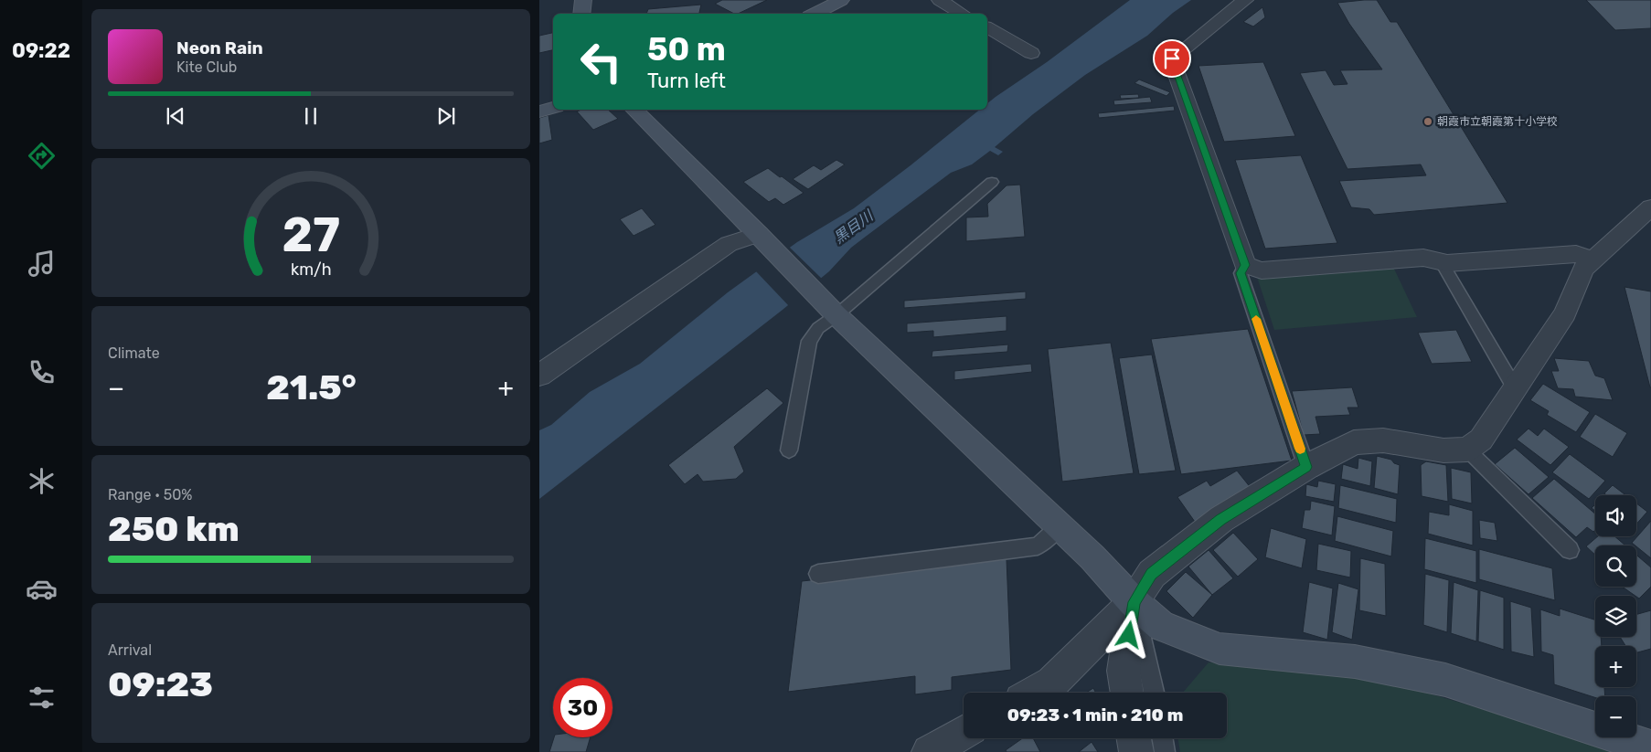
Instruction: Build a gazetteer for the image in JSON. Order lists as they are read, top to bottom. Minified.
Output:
{"water":["黒目川"],"places":["朝霞市立朝霞第十小学校"],"page":{"tabs":"09:22","turn":["50 m","Turn left"],"song":["Neon Rain","Kite Club"],"tile":["Climate",["Range · 50%","250 km"],["Arrival","09:23"]],"heat":["−","21.5°","+"],"map_buttons":["+","−"],"limit":"30","trip":"09:23 · 1 min · 210 m","gauge":["27","km/h"]}}
